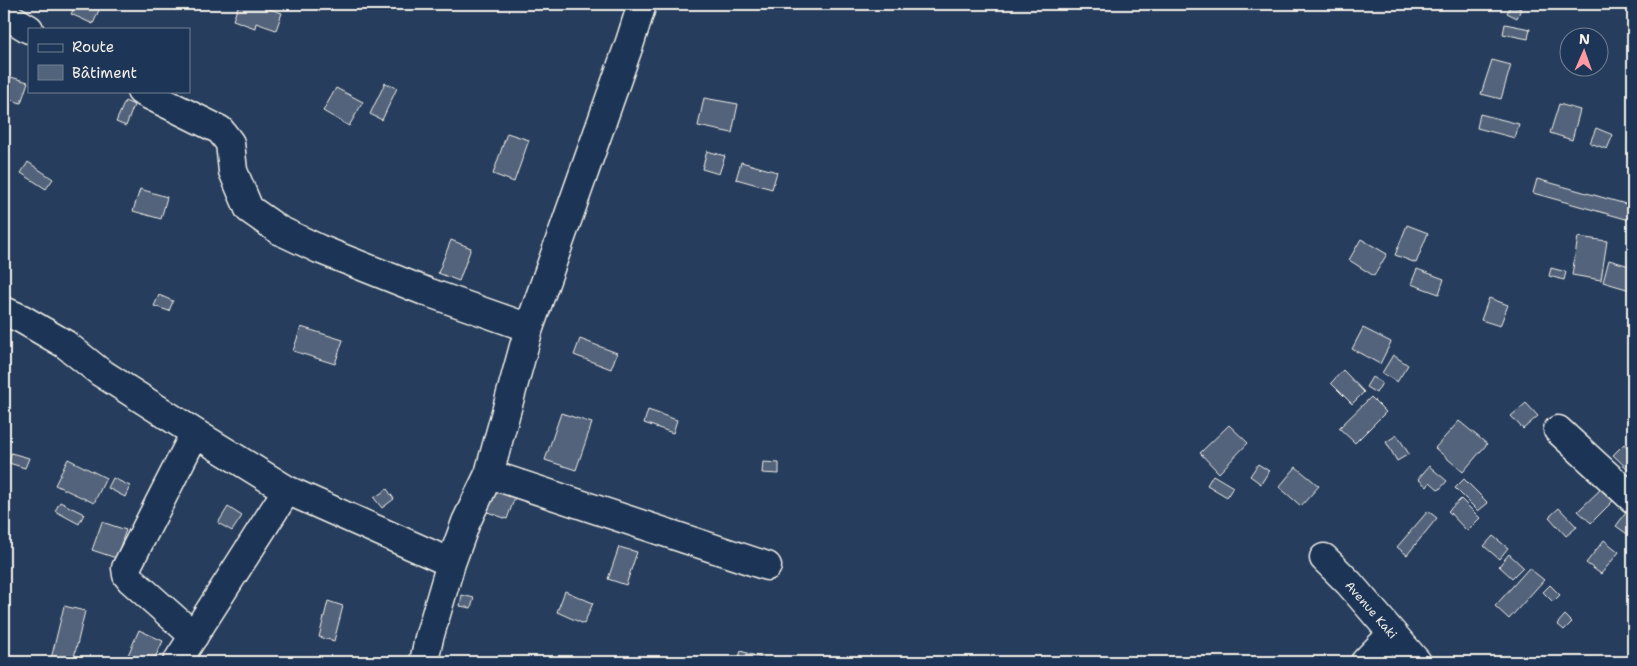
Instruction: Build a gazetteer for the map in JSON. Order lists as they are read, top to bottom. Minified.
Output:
{"streets":{"street":["Avenue Kaki"]},"legend":["Route","Bâtiment"],"north":"top"}
